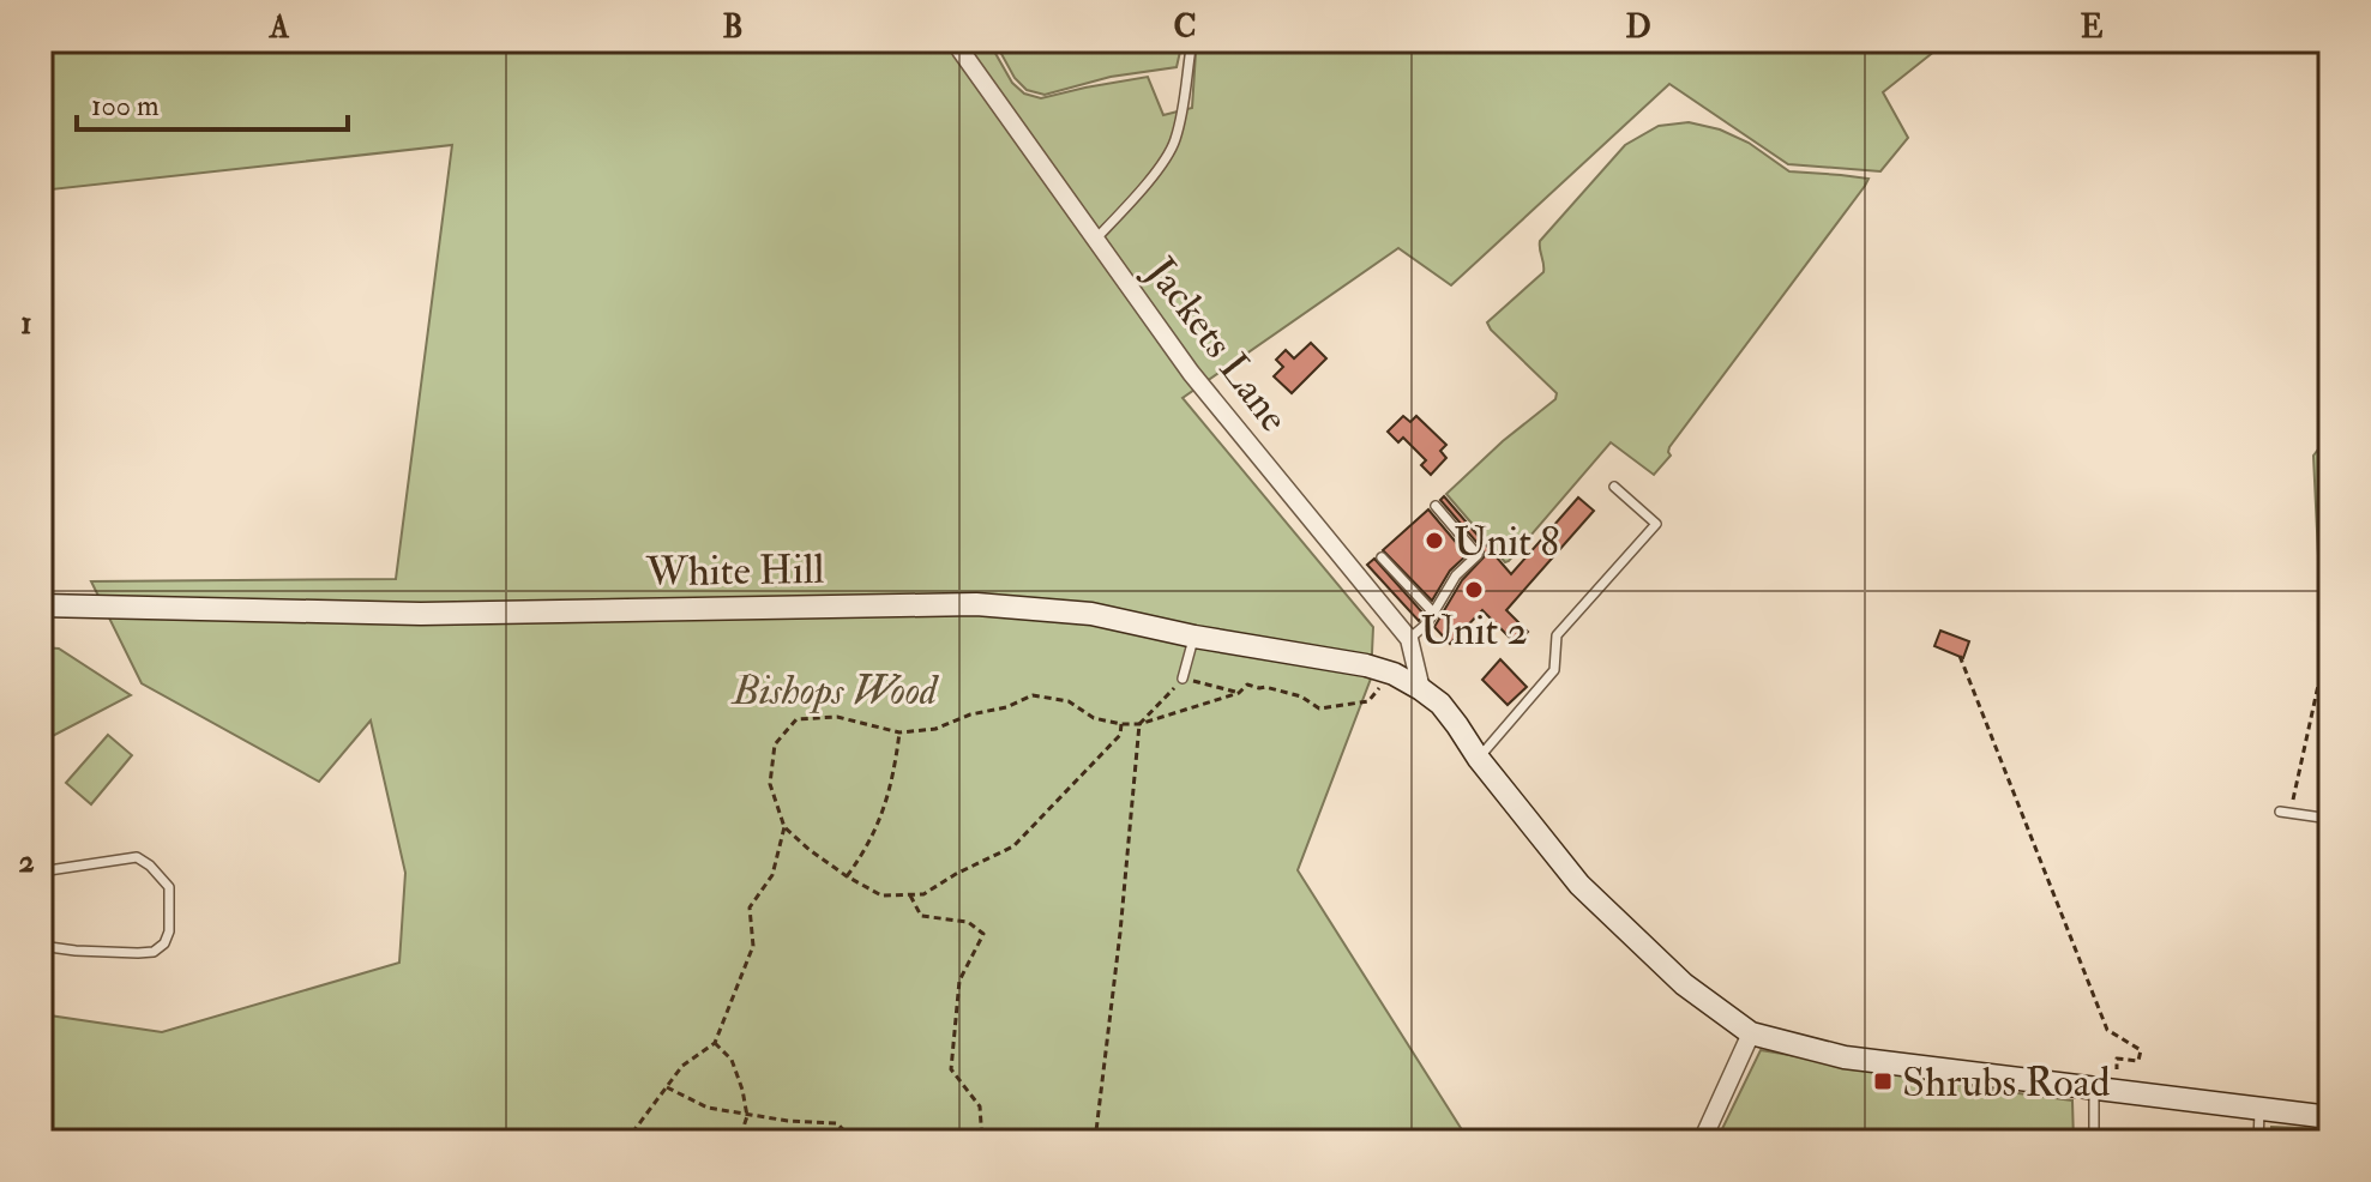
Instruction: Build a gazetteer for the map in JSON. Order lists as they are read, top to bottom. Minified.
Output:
{"streets":{"street":["Jackets Lane","White Hill"]},"crossings":[["Jackets Lane","White Hill"]],"parks":["Bishops Wood"],"places":{"other":["Unit 8","Unit 2"],"transit":["Shrubs Road"]},"scale_bar":"100 m","grid":{"columns":["A","B","C","D","E"],"rows":["1","2"]}}
